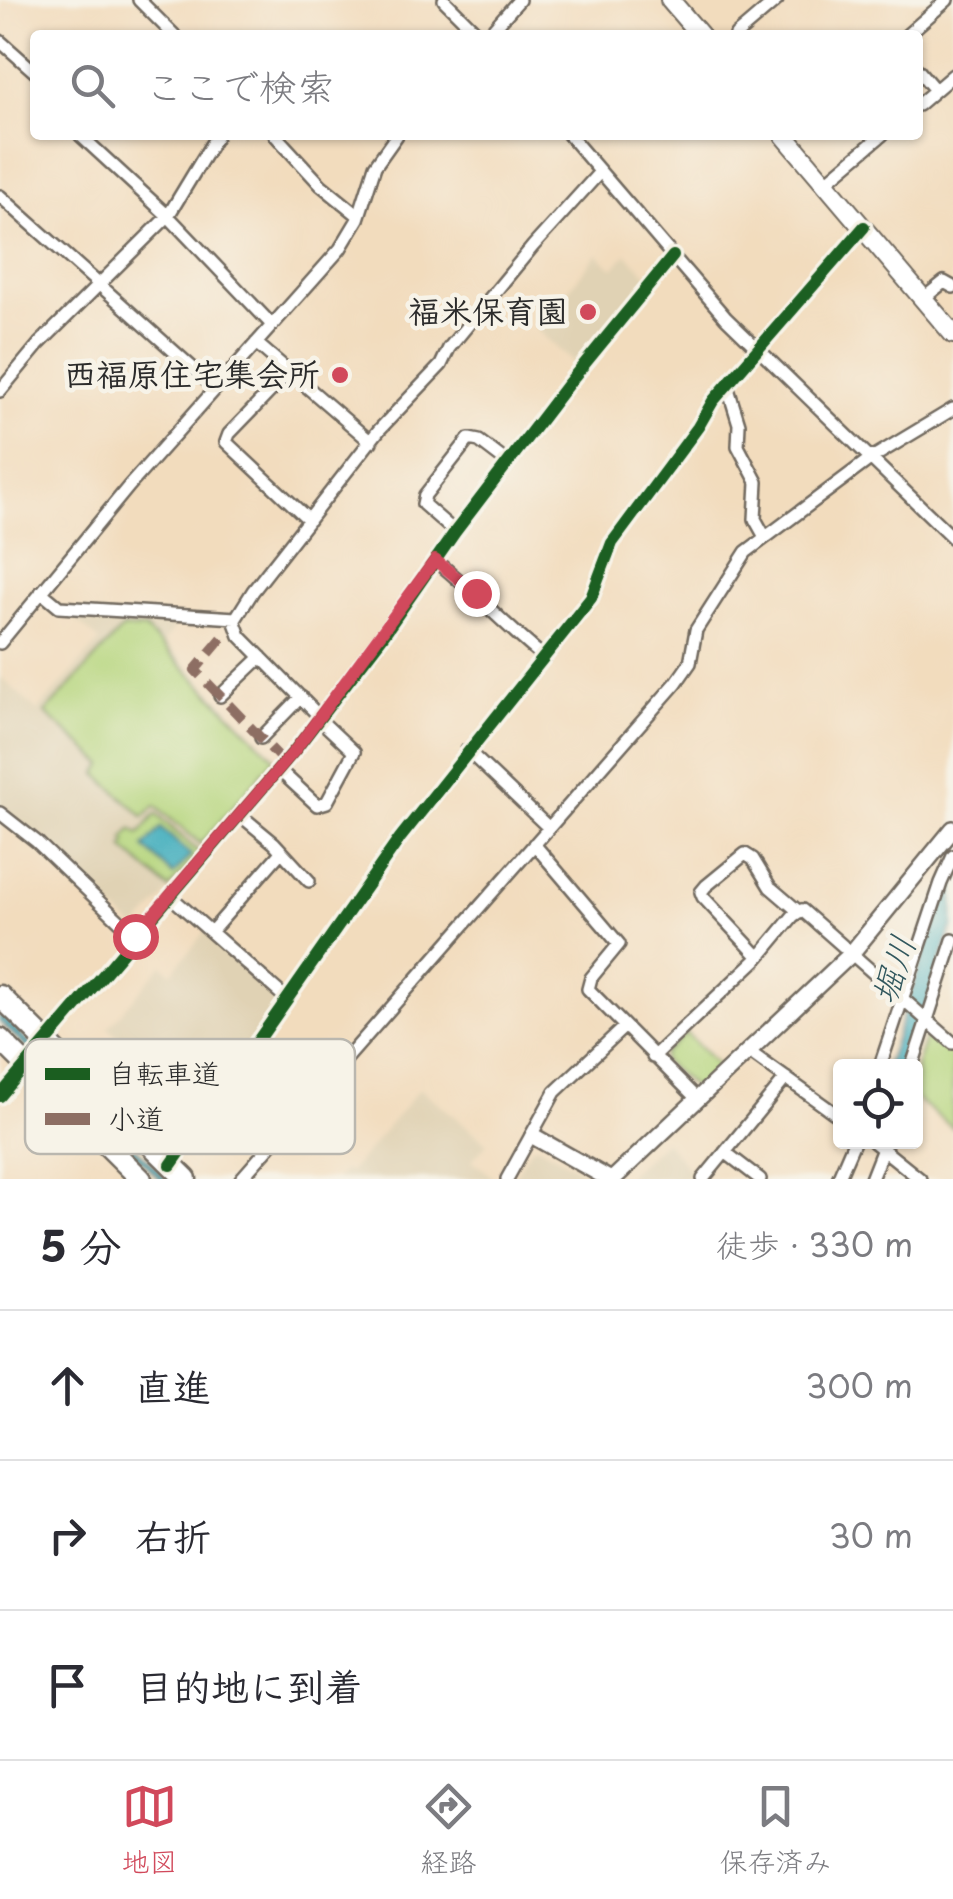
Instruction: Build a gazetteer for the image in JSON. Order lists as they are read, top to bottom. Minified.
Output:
{"water":["堀川"],"places":["福米保育園","西福原住宅集会所"],"legend":["自転車道","小道"],"page":{"search":"ここで検索","heading":["5 分","徒歩 · 330 m"],"list":[["直進","300 m"],["右折","30 m"],"目的地に到着"],"nav":["地図","経路","保存済み"]}}
